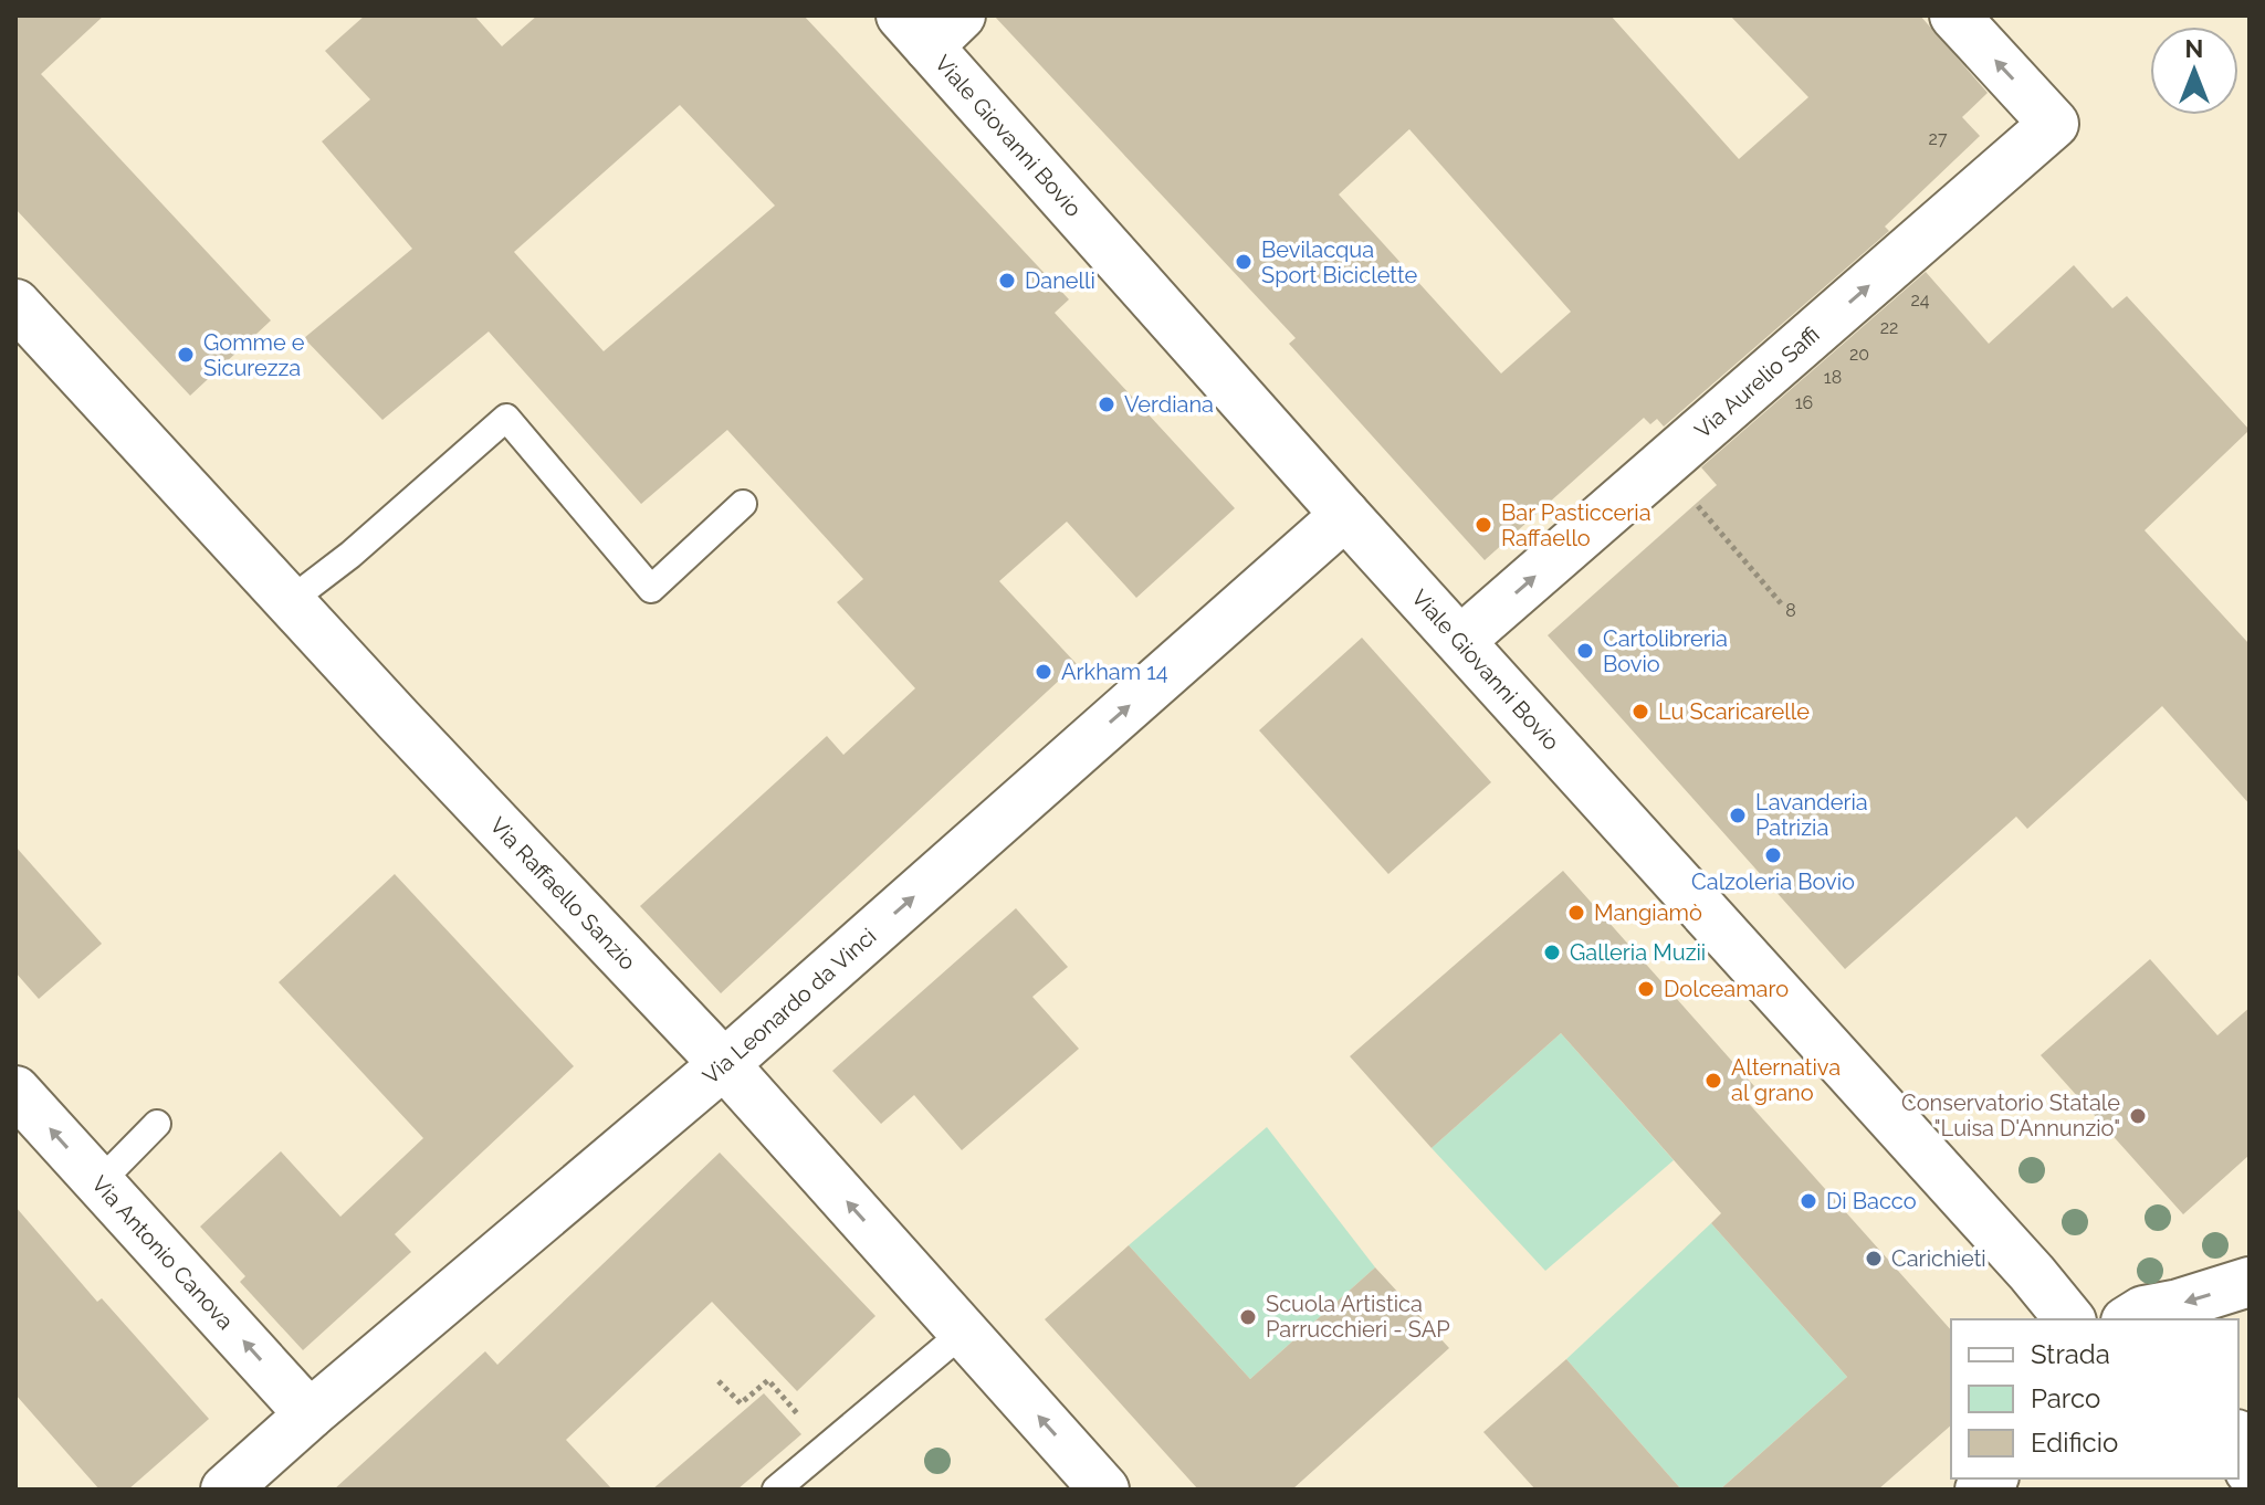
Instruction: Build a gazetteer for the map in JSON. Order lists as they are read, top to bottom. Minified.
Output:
{"streets":{"street":["Viale Giovanni Bovio","Via Aurelio Saffi","Via Raffaello Sanzio","Via Leonardo da Vinci","Via Antonio Canova"]},"crossings":[["Viale Giovanni Bovio","Via Aurelio Saffi"],["Viale Giovanni Bovio","Via Leonardo da Vinci"],["Via Raffaello Sanzio","Via Leonardo da Vinci"],["Via Leonardo da Vinci","Via Antonio Canova"]],"one_way":["Via Aurelio Saffi","Via Raffaello Sanzio","Via Leonardo da Vinci","Via Antonio Canova"],"places":["Bevilacqua Sport Biciclette","Danelli","Gomme e Sicurezza","Verdiana","Bar Pasticceria Raffaello","Cartolibreria Bovio","Arkham 14","Lu Scaricarelle","Lavanderia Patrizia","Calzoleria Bovio","Mangiamò","Galleria Muzii","Dolceamaro","Alternativa al grano","Conservatorio Statale \"Luisa D'Annunzio\"","Di Bacco","Carichieti","Scuola Artistica Parrucchieri - SAP"],"house_numbers":["27","24","22","20","18","16","8"],"legend":["Strada","Parco","Edificio"],"north":"top"}
